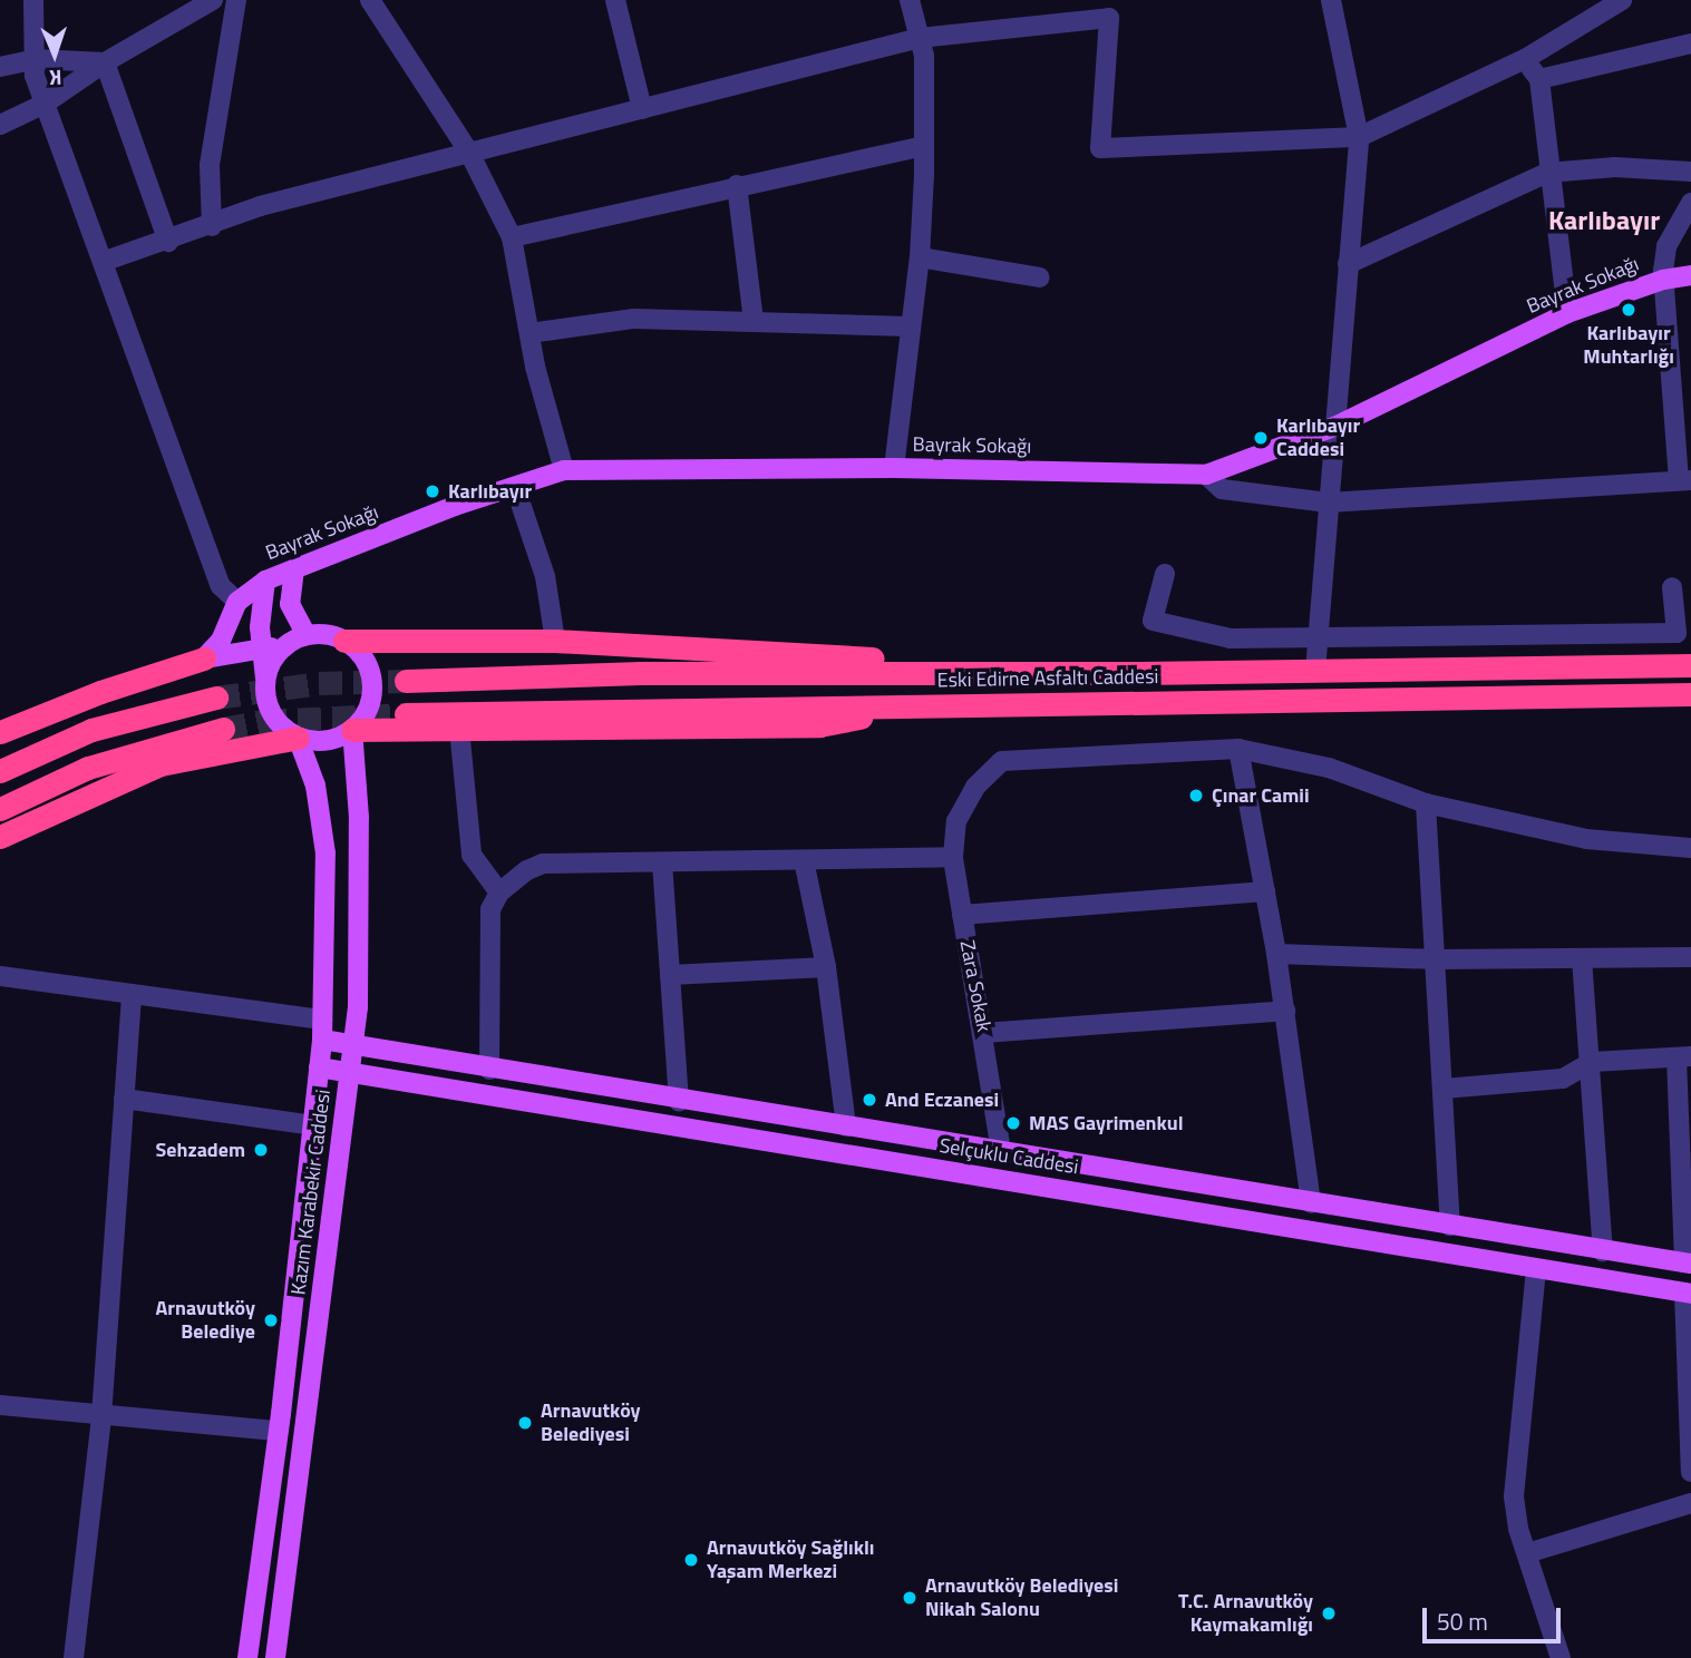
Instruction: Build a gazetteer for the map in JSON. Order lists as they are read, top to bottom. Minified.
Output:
{"streets":{"highway":["Eski Edirne Asfaltı Caddesi"],"main road":["Bayrak Sokağı","Selçuklu Caddesi","Kazım Karabekir Caddesi"],"street":["Zara Sokak"]},"crossings":[["Zara Sokak","Selçuklu Caddesi"],["Selçuklu Caddesi","Kazım Karabekir Caddesi"]],"districts":["Karlıbayır"],"places":["Karlıbayır Muhtarlığı","Karlıbayır Caddesi","Karlıbayır","Çınar Camii","And Eczanesi","MAS Gayrimenkul","Sehzadem","Arnavutköy Belediye","Arnavutköy Belediyesi","Arnavutköy Sağlıklı Yaşam Merkezi","Arnavutköy Belediyesi Nikah Salonu","T.C. Arnavutköy Kaymakamlığı"],"scale_bar":"50 m","north":"bottom"}
